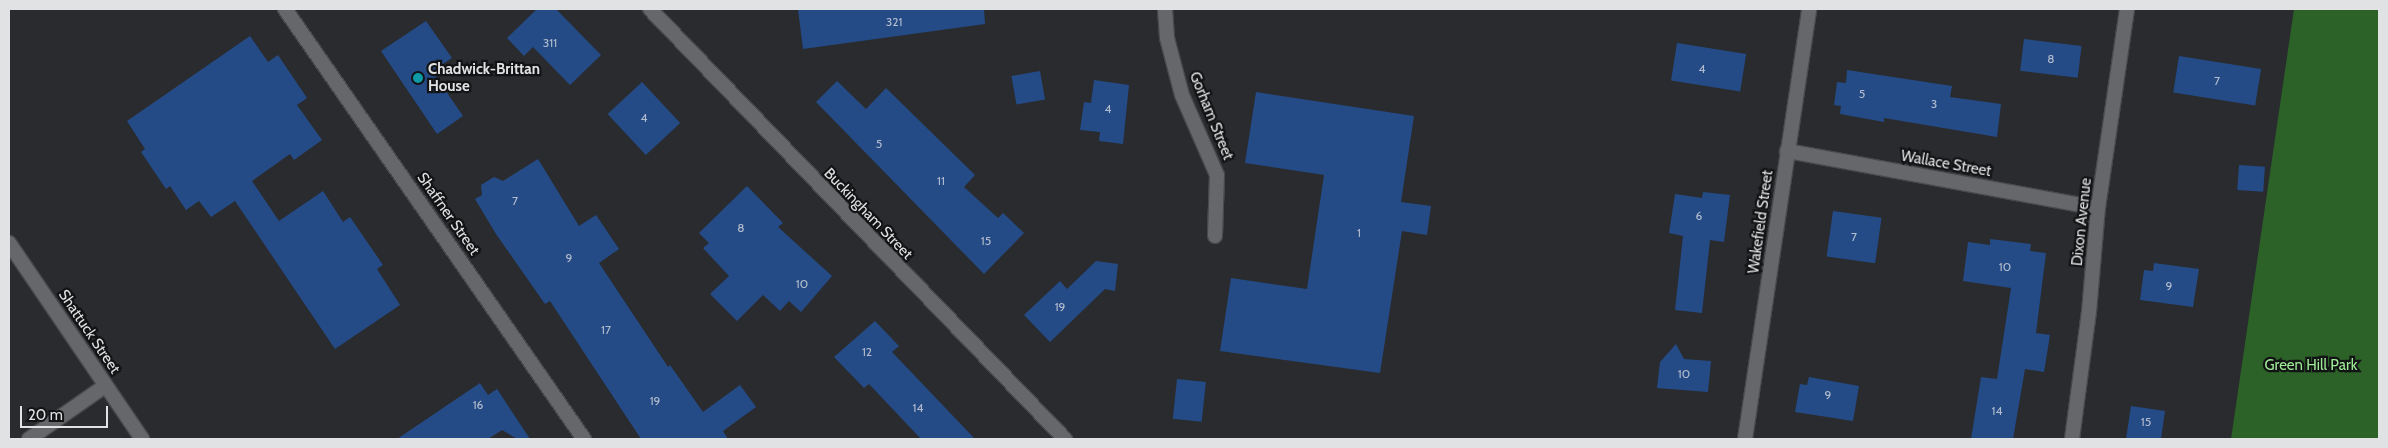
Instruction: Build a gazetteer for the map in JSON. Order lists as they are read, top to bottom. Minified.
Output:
{"streets":{"street":["Gorham Street","Wallace Street","Shaffner Street","Buckingham Street","Wakefield Street","Dixon Avenue","Shattuck Street"]},"crossings":[["Wallace Street","Wakefield Street"],["Wallace Street","Dixon Avenue"]],"parks":["Green Hill Park"],"places":["Chadwick-Brittan House"],"house_numbers":["321","311","8","4","7","5","3","4","4","5","11","7","6","8","1","7","15","9","10","10","9","19","17","12","10","9","19","16","14","14","15"],"scale_bar":"20 m"}
